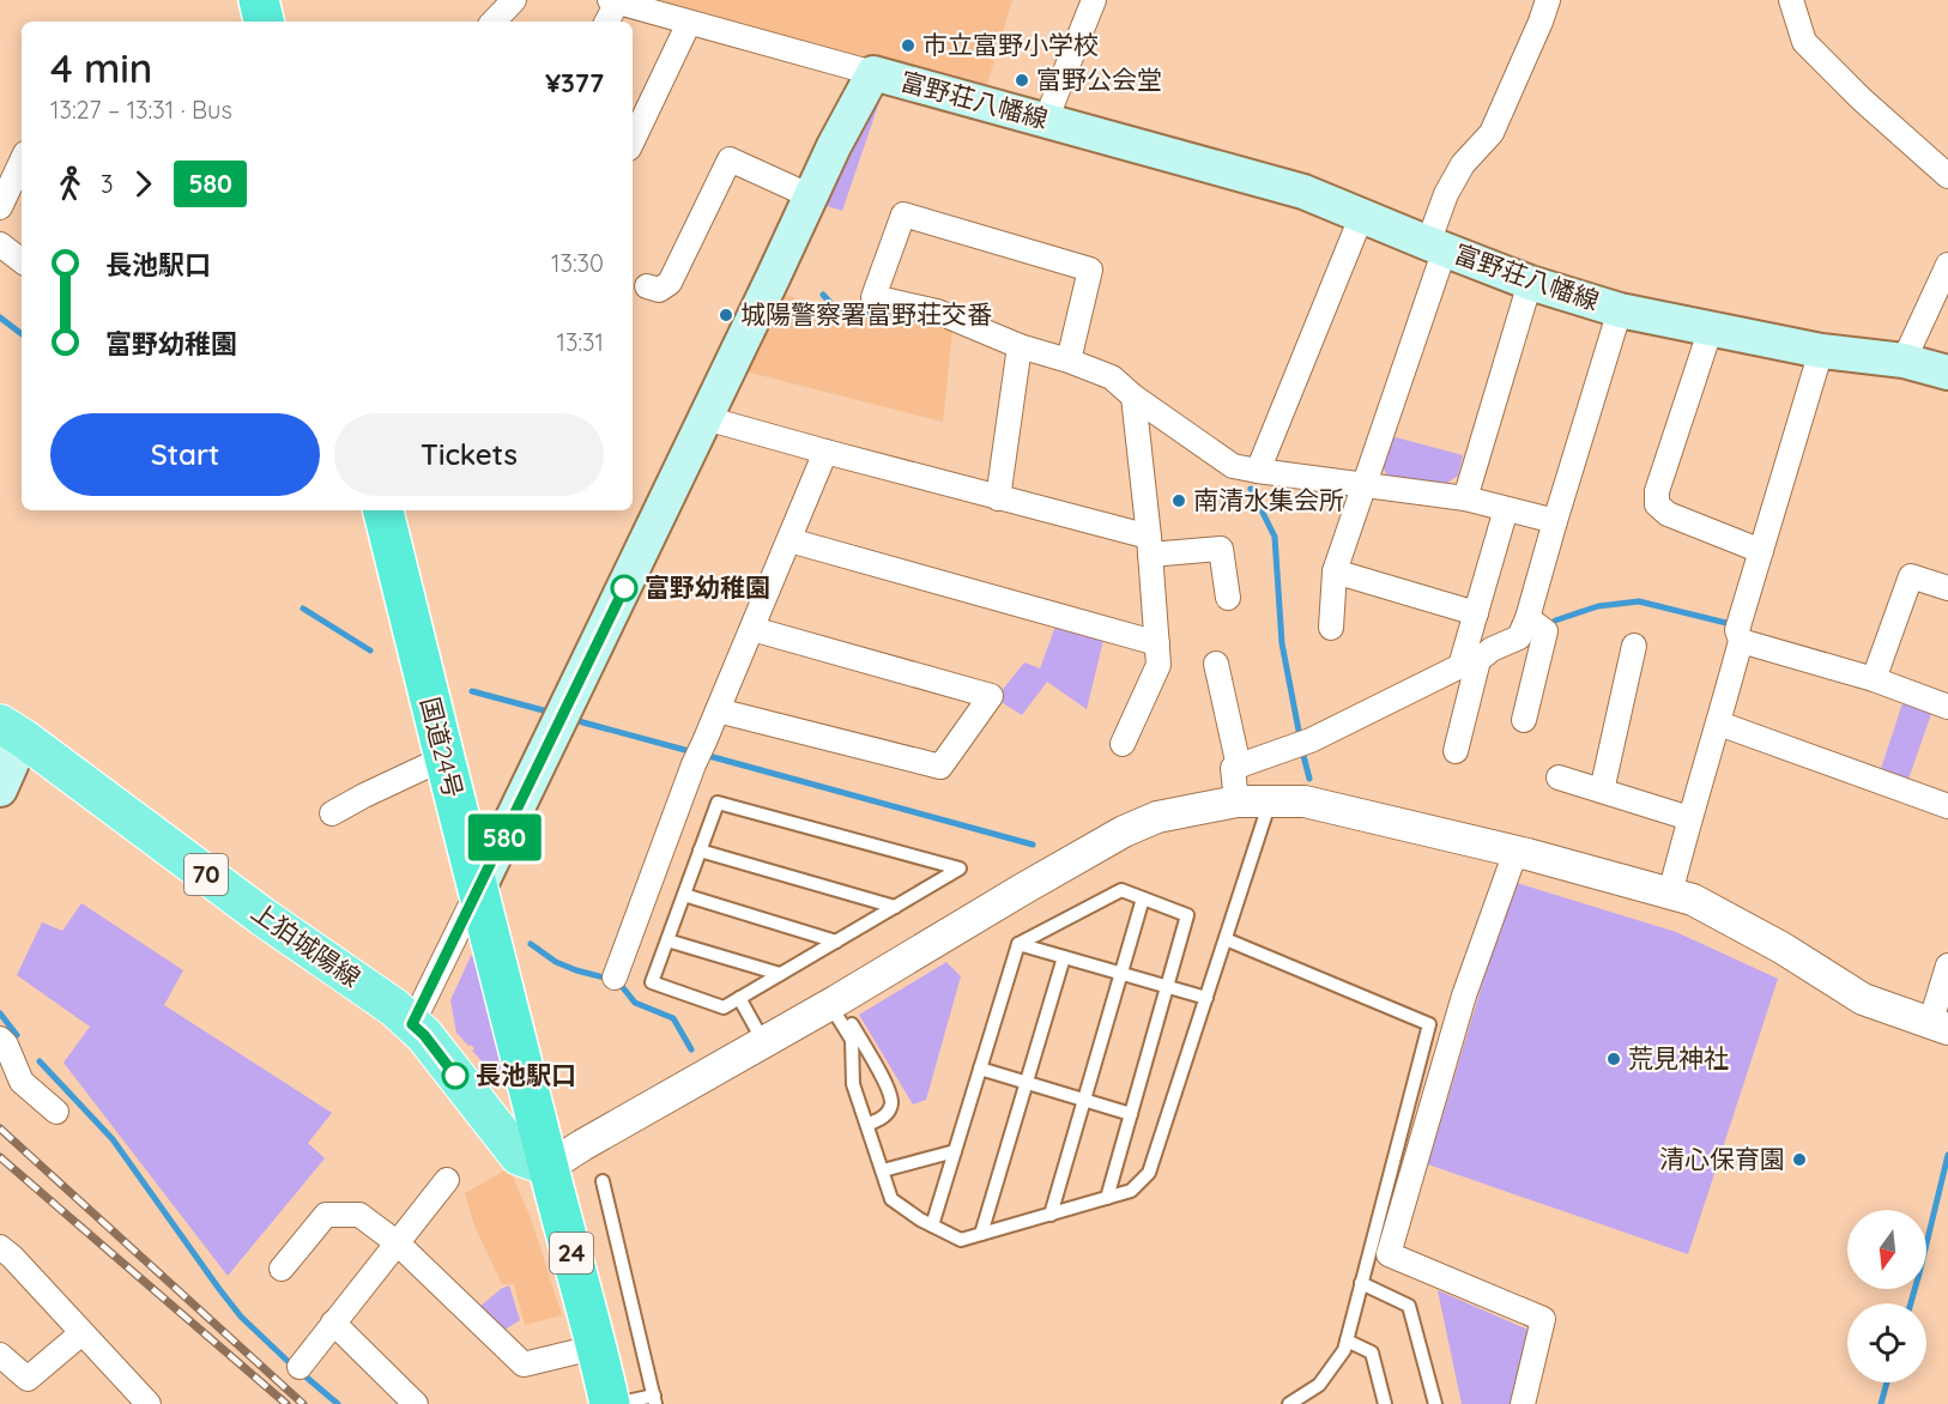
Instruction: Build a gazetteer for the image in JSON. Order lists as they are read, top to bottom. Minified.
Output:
{"streets":{"highway":["国道24号","24"],"main road":["富野荘八幡線","70","上狛城陽線"]},"crossings":[["富野荘八幡線","国道24号"],["国道24号","上狛城陽線"]],"places":["市立富野小学校","富野公会堂","城陽警察署富野荘交番","南清水集会所","富野幼稚園","荒見神社","長池駅口","清心保育園"],"lines":["bus line 580"],"north":"bottom","page":{"on_map":"580","heading":["4 min","13:27 – 13:31 · Bus","¥377"],"legs":["3","580"],"list":[{"name":"長池駅口","value":"13:30"},{"name":"富野幼稚園","value":"13:31"}],"buttons":["Start","Tickets"]}}
